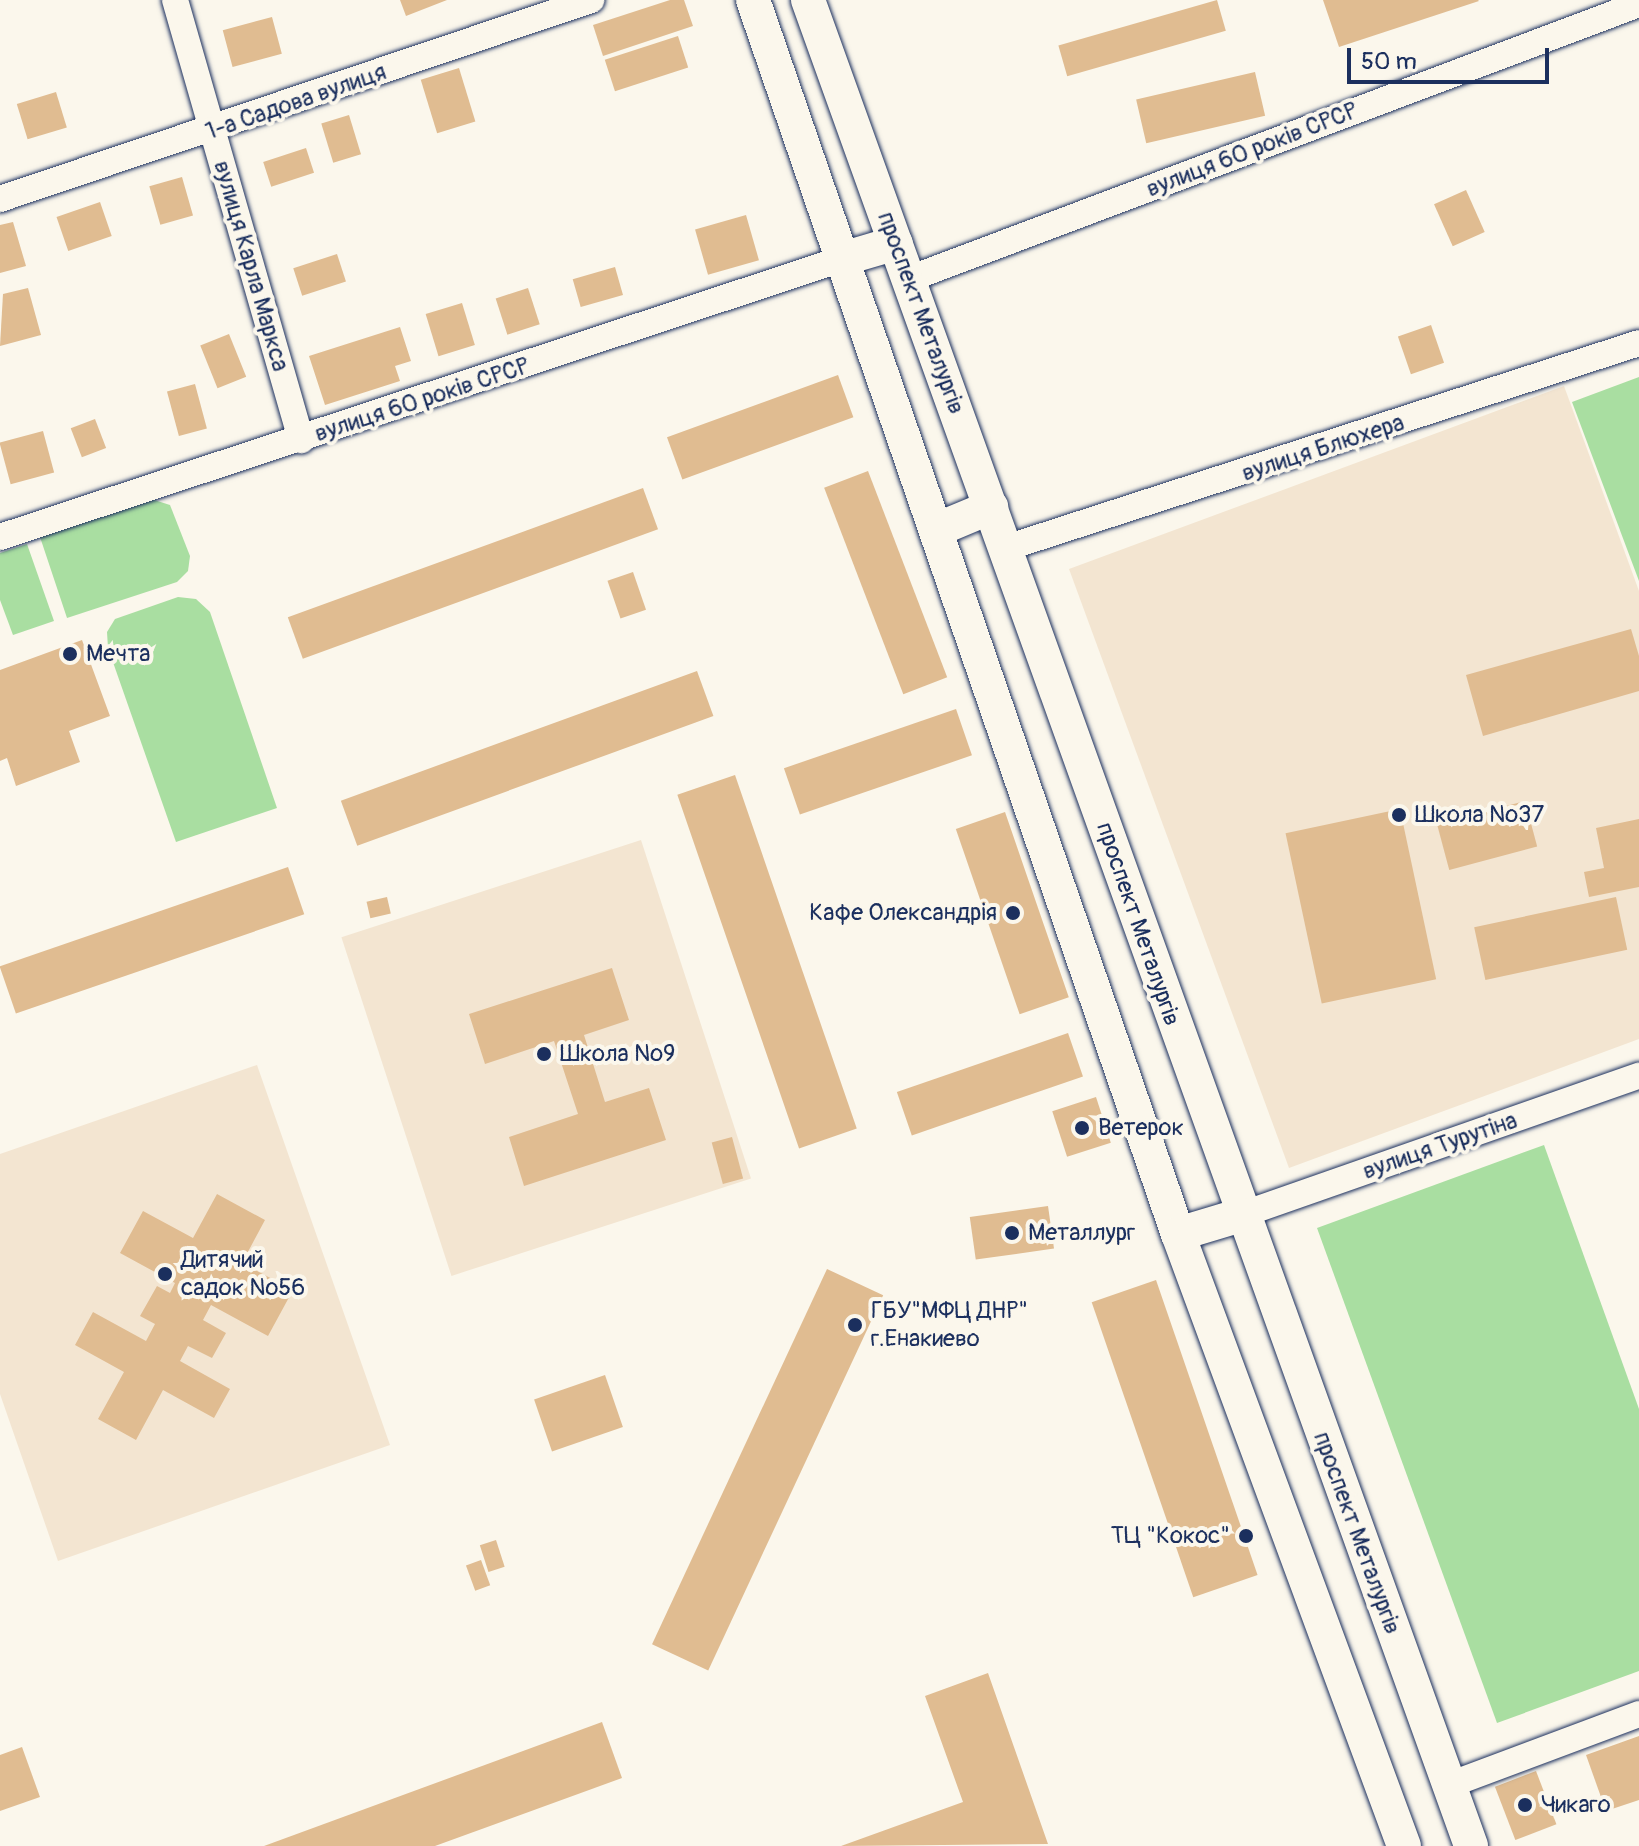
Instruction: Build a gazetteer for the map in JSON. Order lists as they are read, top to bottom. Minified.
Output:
{"streets":{"street":["1-а Садова вулиця","вулиця 60 років СРСР","вулиця Карла Маркса","проспект Металургів","вулиця Блюхера","вулиця Турутіна"]},"crossings":[["1-а Садова вулиця","вулиця Карла Маркса"],["вулиця 60 років СРСР","вулиця Карла Маркса"],["вулиця 60 років СРСР","проспект Металургів"],["проспект Металургів","вулиця Блюхера"],["проспект Металургів","вулиця Турутіна"]],"places":["Мечта","Школа №37","Кафе Олександрія","Школа №9","Ветерок","Металлург","Дитячий садок №56","ГБУ\"МФЦ ДНР\" г.Енакиево","ТЦ \"Кокос\"","Чикаго"],"scale_bar":"50 m"}
